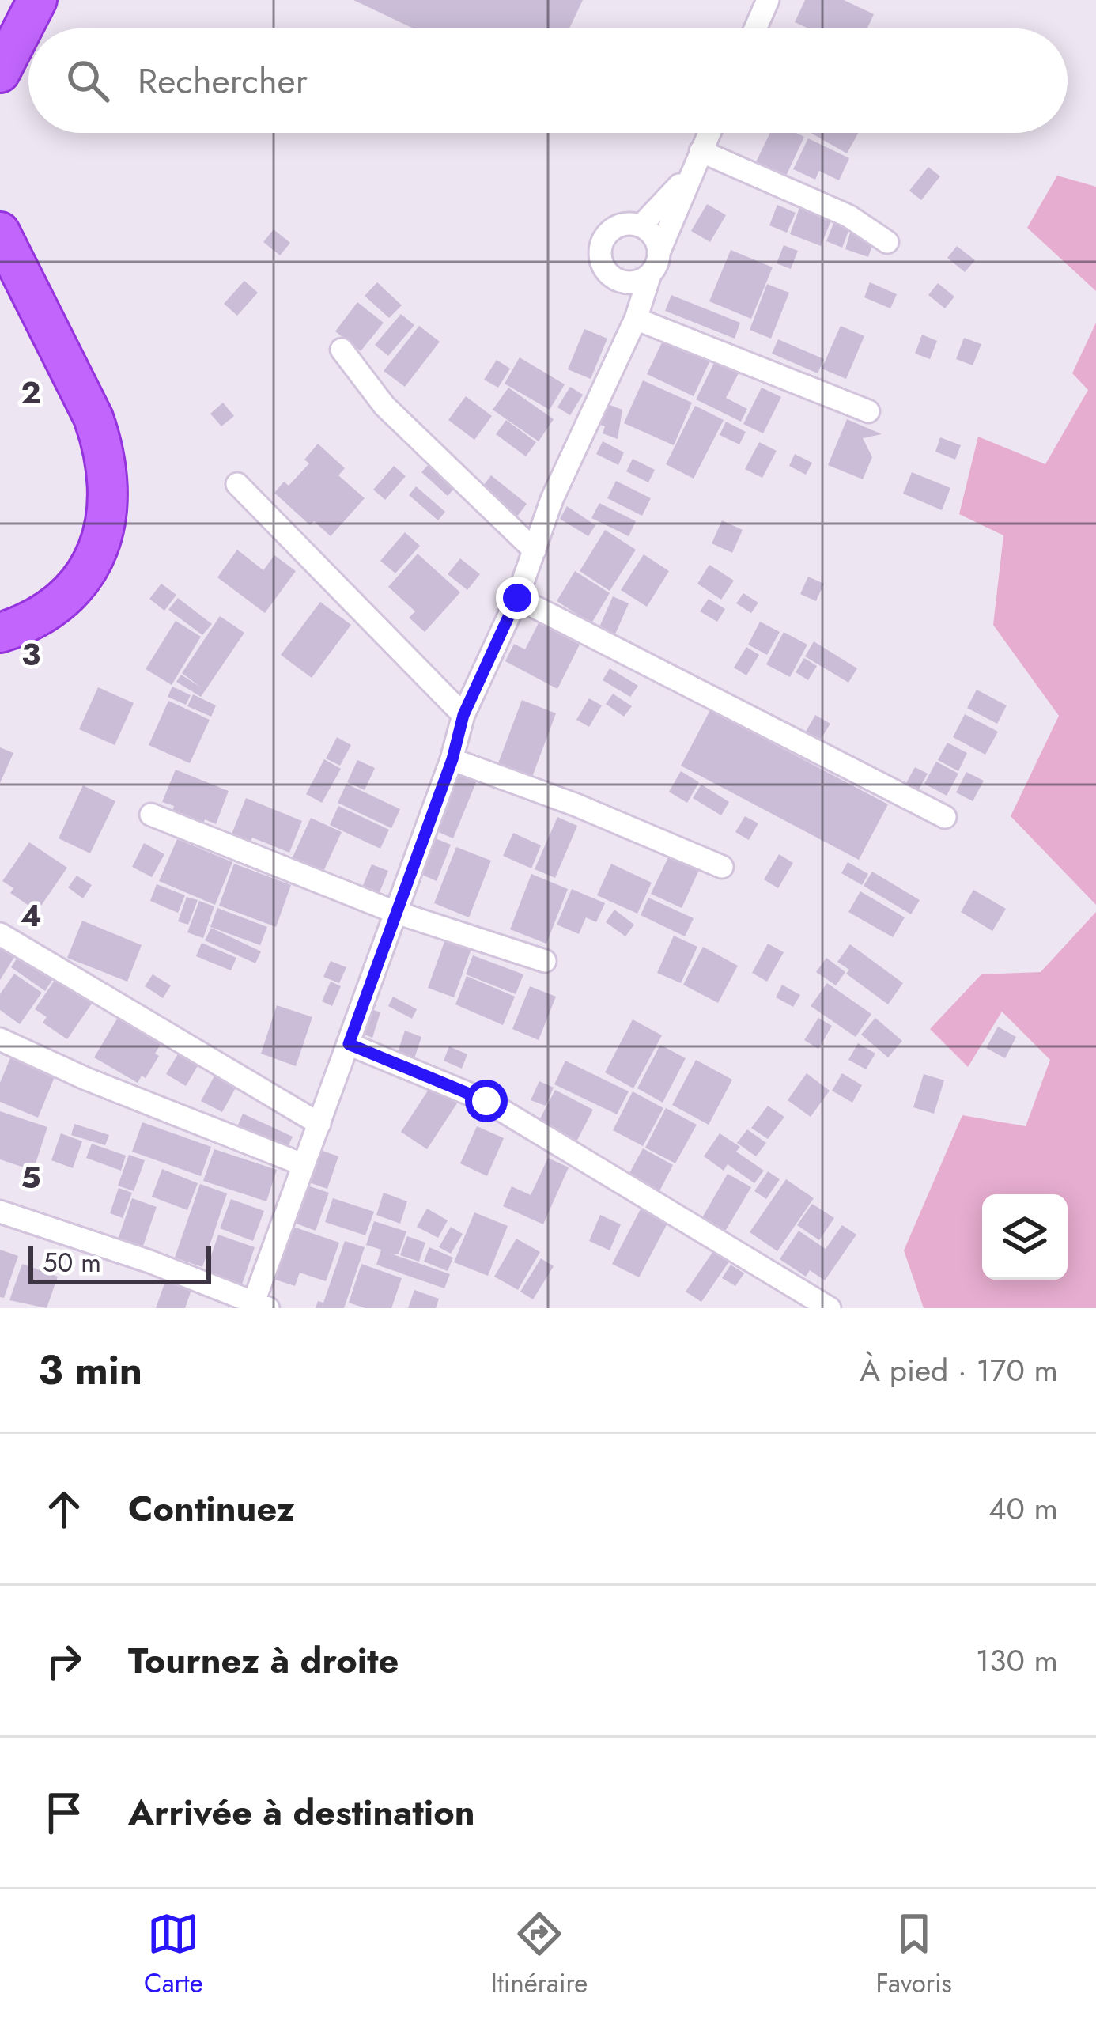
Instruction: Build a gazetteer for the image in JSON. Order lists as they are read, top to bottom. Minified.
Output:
{"scale_bar":"50 m","page":{"search":"Rechercher","scale":"50 m","heading":["3 min","À pied · 170 m"],"list":[["Continuez","40 m"],["Tournez à droite","130 m"],"Arrivée à destination"],"nav":["Carte","Itinéraire","Favoris"]},"grid":{"rows":["2","3","4","5"]}}
